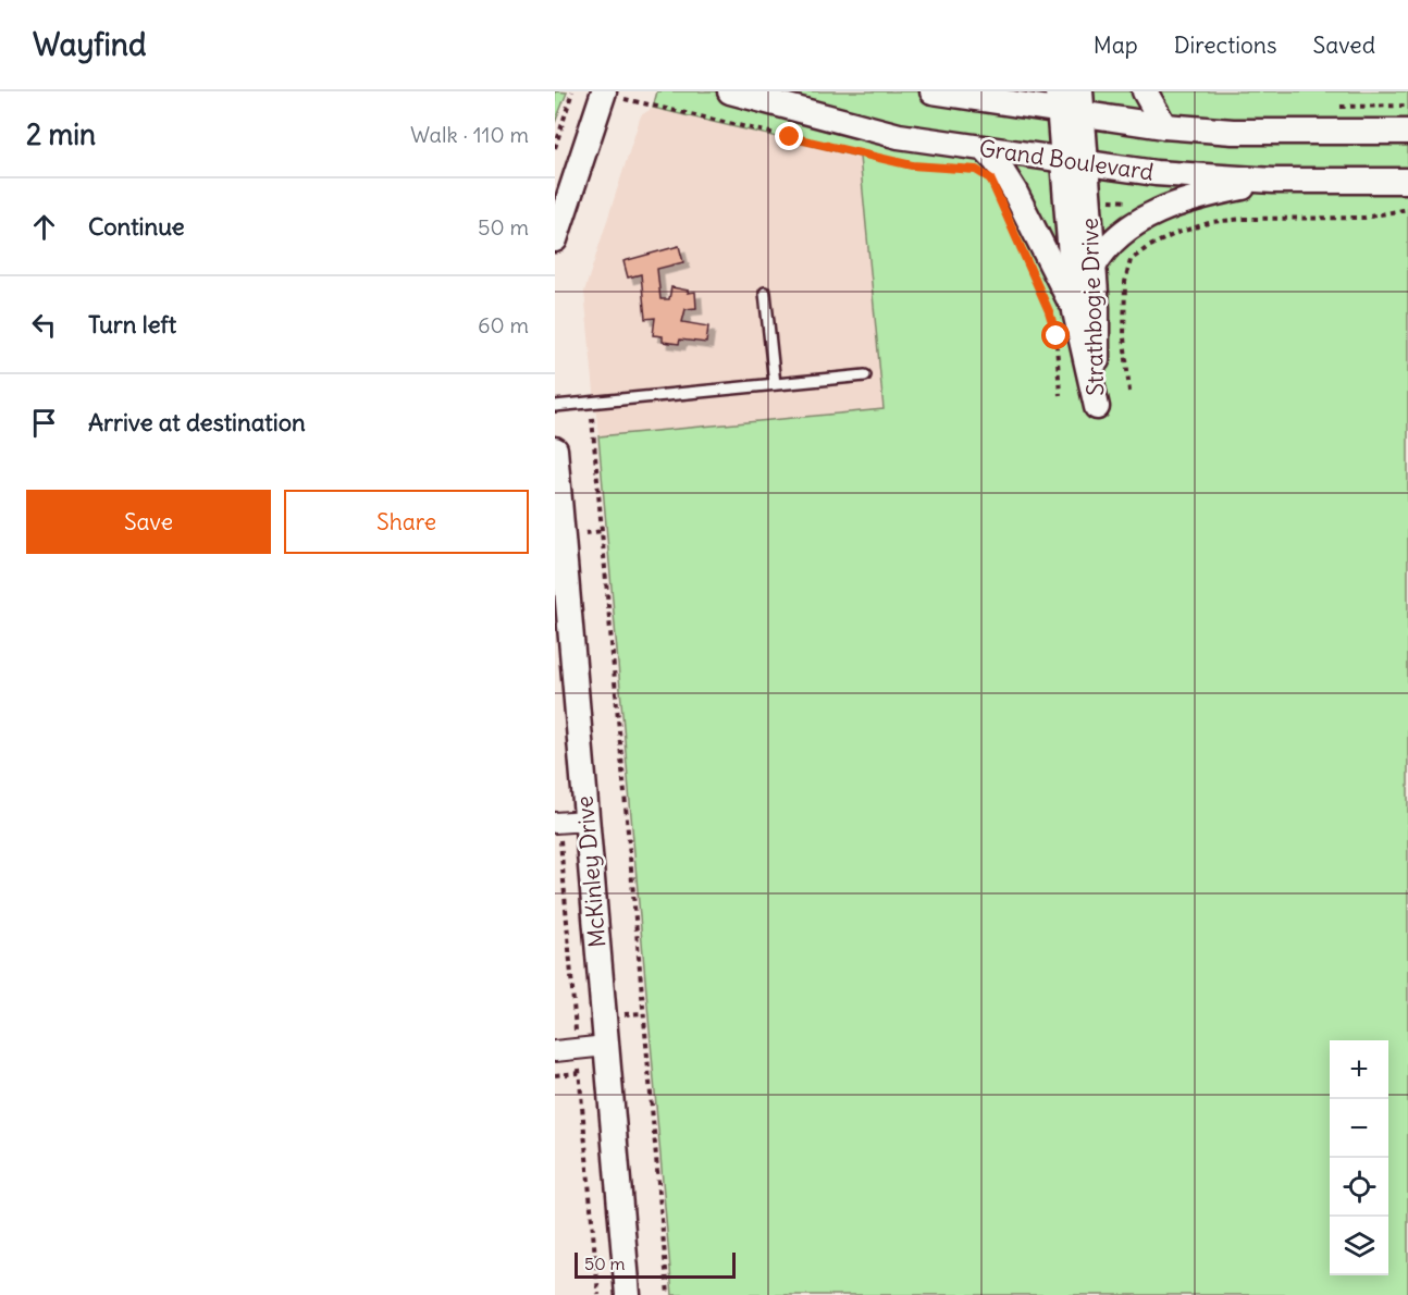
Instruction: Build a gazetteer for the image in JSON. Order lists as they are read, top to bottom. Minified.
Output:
{"streets":{"street":["Grand Boulevard","Strathbogie Drive","McKinley Drive"]},"crossings":[["Grand Boulevard","Strathbogie Drive"]],"scale_bar":"50 m","page":{"header":"Wayfind","nav":["Map","Directions","Saved"],"heading":["2 min","Walk · 110 m"],"list":[["Continue","50 m"],["Turn left","60 m"],"Arrive at destination"],"buttons":["Save","Share"],"map_buttons":["+","−"],"scale":"50 m"}}
